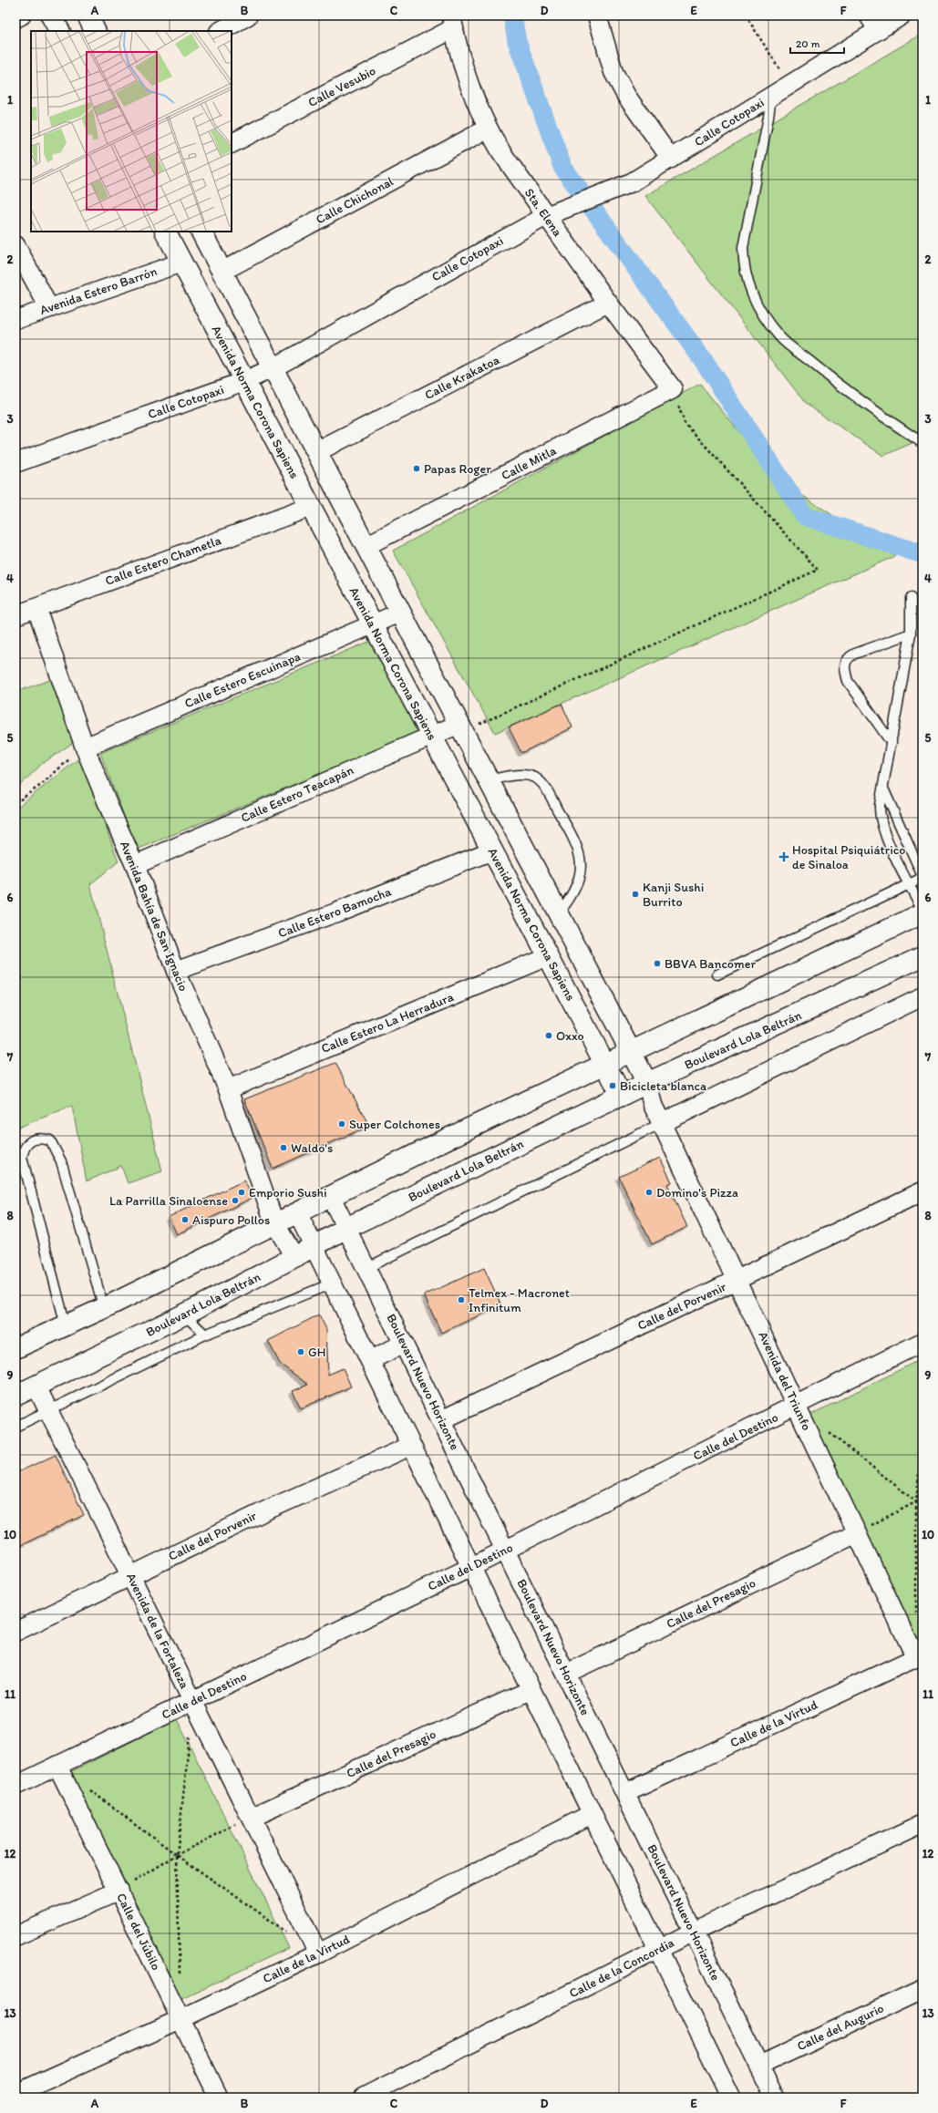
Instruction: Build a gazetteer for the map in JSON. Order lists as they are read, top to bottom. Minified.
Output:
{"streets":{"main road":["Avenida Norma Corona Sapiens","Boulevard Lola Beltrán"],"street":["Calle Vesubio","Calle Cotopaxi","Calle Chichonal","Sta. Elena","Avenida Estero Barrón","Calle Krakatoa","Calle Mitla","Calle Estero Chametla","Calle Estero Escuinapa","Calle Estero Teacapán","Calle Estero Bamocha","Avenida Bahía de San Ignacio","Calle Estero La Herradura","Calle del Porvenir","Avenida del Triunfo","Boulevard Nuevo Horizonte","Calle del Destino","Calle del Presagio","Avenida de la Fortaleza","Calle de la Virtud","Calle del Júbilo","Calle de la Concordia","Calle del Augurio"]},"crossings":[["Calle Vesubio","Sta. Elena"],["Calle Cotopaxi","Sta. Elena"],["Calle Cotopaxi","Avenida Norma Corona Sapiens"],["Calle Chichonal","Sta. Elena"],["Sta. Elena","Calle Krakatoa"],["Sta. Elena","Calle Mitla"],["Avenida Estero Barrón","Avenida Norma Corona Sapiens"],["Avenida Norma Corona Sapiens","Calle Estero Chametla"],["Avenida Norma Corona Sapiens","Calle Estero Escuinapa"],["Avenida Norma Corona Sapiens","Calle Estero Teacapán"],["Avenida Norma Corona Sapiens","Calle Estero Bamocha"],["Avenida Norma Corona Sapiens","Calle Estero La Herradura"],["Avenida Norma Corona Sapiens","Boulevard Lola Beltrán"],["Calle Estero Chametla","Avenida Bahía de San Ignacio"],["Calle Estero Escuinapa","Avenida Bahía de San Ignacio"],["Calle Estero Teacapán","Avenida Bahía de San Ignacio"],["Calle Estero Bamocha","Avenida Bahía de San Ignacio"],["Avenida Bahía de San Ignacio","Calle Estero La Herradura"],["Avenida Bahía de San Ignacio","Boulevard Lola Beltrán"],["Boulevard Lola Beltrán","Avenida del Triunfo"],["Boulevard Lola Beltrán","Boulevard Nuevo Horizonte"],["Boulevard Lola Beltrán","Avenida de la Fortaleza"],["Calle del Porvenir","Avenida del Triunfo"],["Calle del Porvenir","Boulevard Nuevo Horizonte"],["Calle del Porvenir","Avenida de la Fortaleza"],["Avenida del Triunfo","Calle del Destino"],["Avenida del Triunfo","Calle del Presagio"],["Avenida del Triunfo","Calle de la Virtud"],["Boulevard Nuevo Horizonte","Calle del Destino"],["Boulevard Nuevo Horizonte","Calle del Presagio"],["Boulevard Nuevo Horizonte","Calle de la Virtud"],["Boulevard Nuevo Horizonte","Calle de la Concordia"],["Boulevard Nuevo Horizonte","Calle del Augurio"],["Calle del Destino","Avenida de la Fortaleza"],["Calle del Destino","Calle del Júbilo"],["Calle del Presagio","Avenida de la Fortaleza"],["Avenida de la Fortaleza","Calle de la Virtud"],["Calle de la Virtud","Calle del Júbilo"]],"places":{"other":["Papas Roger","Kanji Sushi Burrito","BBVA Bancomer","Oxxo","Bicicleta blanca","Super Colchones","Waldo's","Emporio Sushi","Domino's Pizza","La Parrilla Sinaloense","Aispuro Pollos","Telmex - Macronet Infinitum","GH"],"health":["Hospital Psiquiátrico de Sinaloa"]},"scale_bar":"20 m","grid":{"columns":["A","B","C","D","E","F"],"rows":["1","2","3","4","5","6","7","8","9","10","11","12","13"]}}
